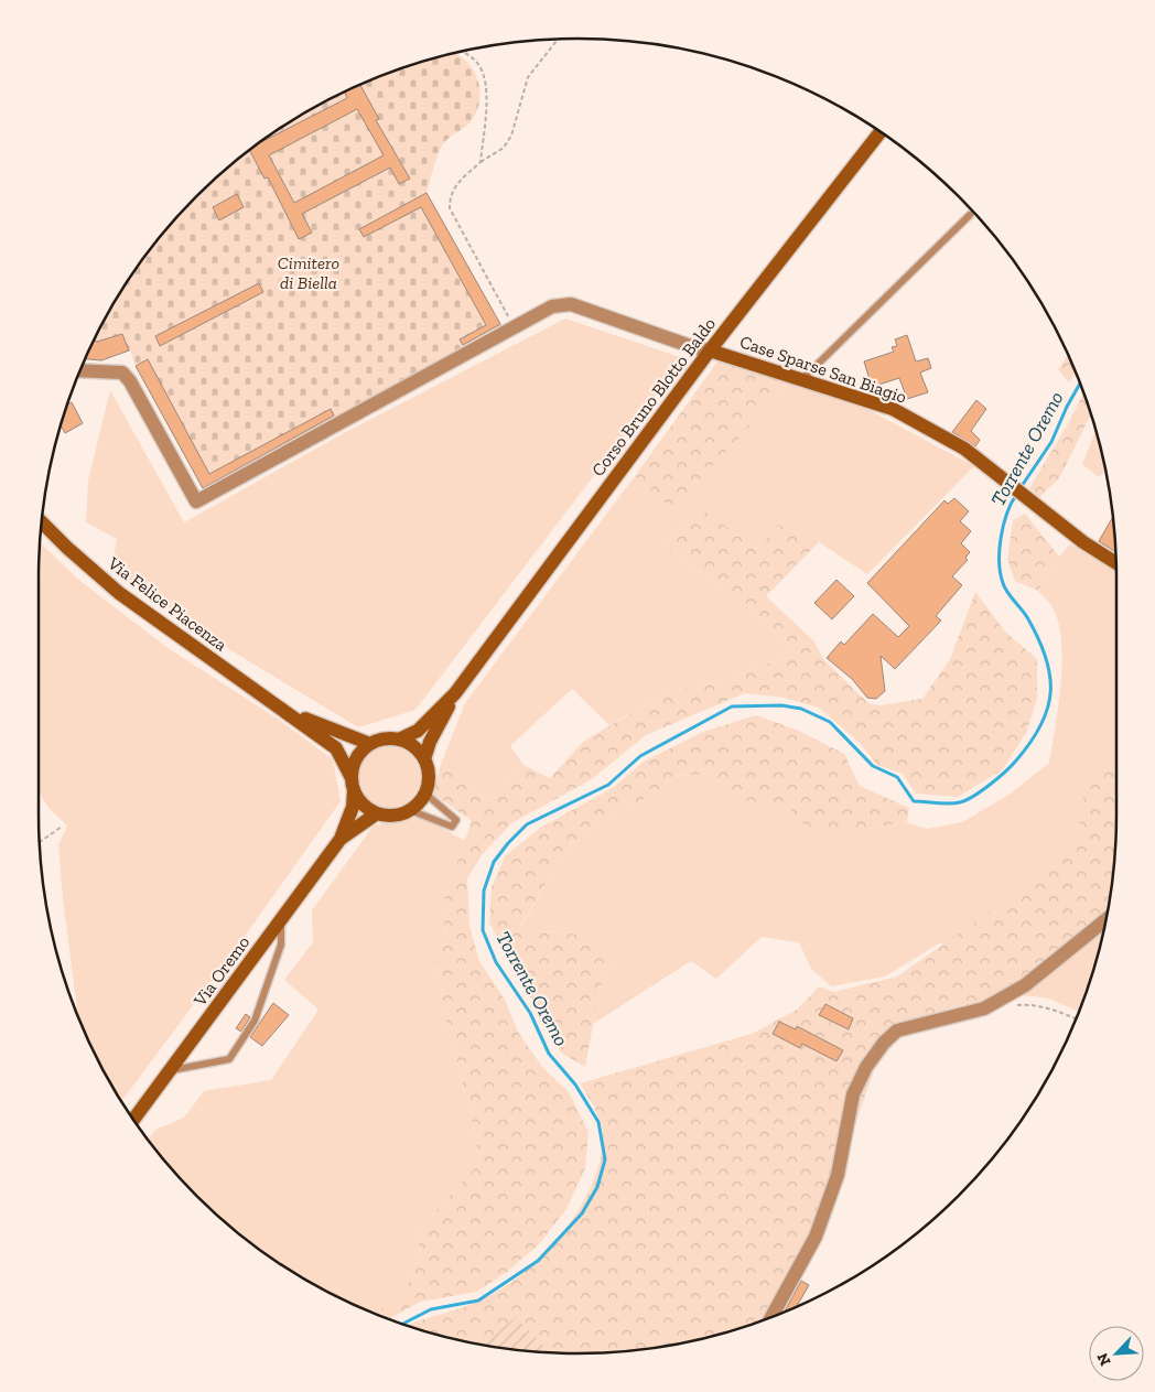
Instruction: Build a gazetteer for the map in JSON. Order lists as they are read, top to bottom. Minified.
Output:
{"streets":{"main road":["Case Sparse San Biagio","Corso Bruno Blotto Baldo","Via Felice Piacenza","Via Oremo"]},"crossings":[["Case Sparse San Biagio","Corso Bruno Blotto Baldo"],["Corso Bruno Blotto Baldo","Via Felice Piacenza"],["Corso Bruno Blotto Baldo","Via Oremo"],["Via Felice Piacenza","Via Oremo"]],"water":["Torrente Oremo"],"parks":["Cimitero di Biella"],"north":"bottom left"}
